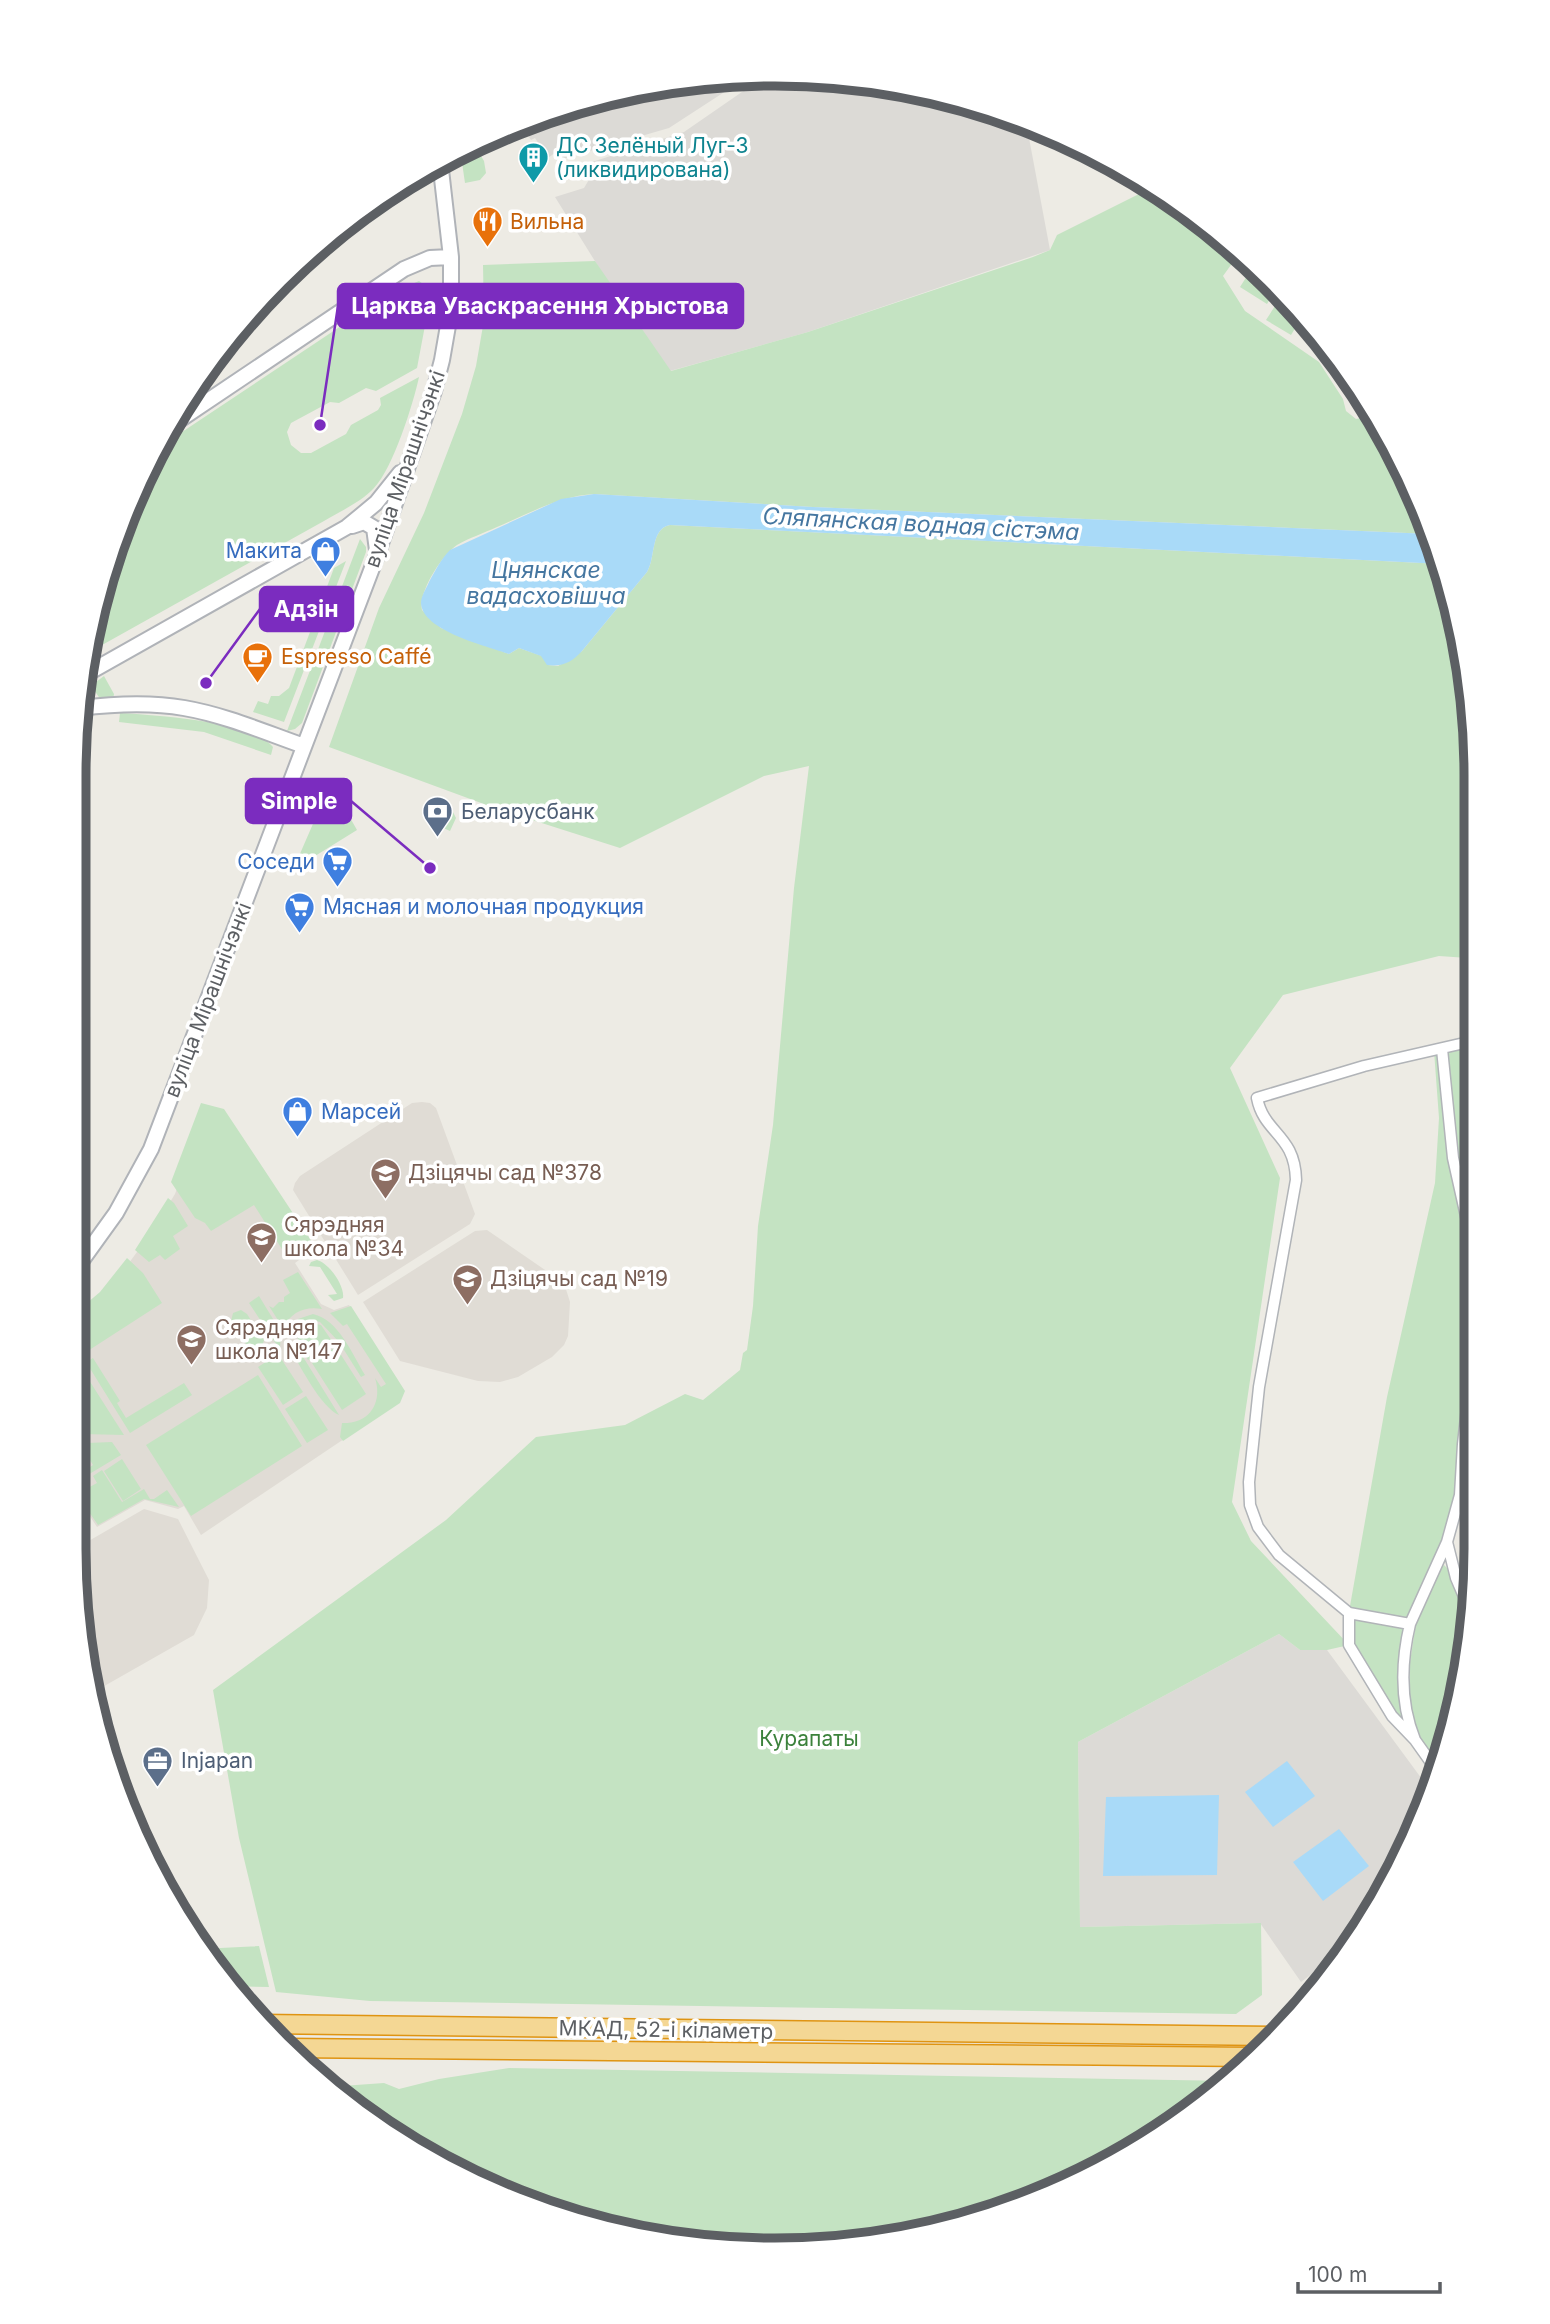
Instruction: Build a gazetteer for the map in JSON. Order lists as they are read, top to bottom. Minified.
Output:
{"streets":{"highway":["МКАД, 52-і кіламетр"],"main road":["вуліца Мірашнічэнкі"]},"water":["Сляпянская водная сістэма","Цнянскае вадасховішча"],"parks":["Курапаты"],"places":{"building":["ДС Зелёный Луг-3 (ликвидирована)"],"restaurant":["Вильна"],"other":["Царква Уваскрасення Хрыстова","Адзін","Simple"],"shop":["Макита","Марсей"],"cafe":["Espresso Caffé"],"bank":["Беларусбанк"],"supermarket":["Соседи","Мясная и молочная продукция"],"school or university":["Дзіцячы сад №378","Сярэдняя школа №34","Дзіцячы сад №19","Сярэдняя школа №147"],"office":["Injapan"]},"scale_bar":"100 m"}
